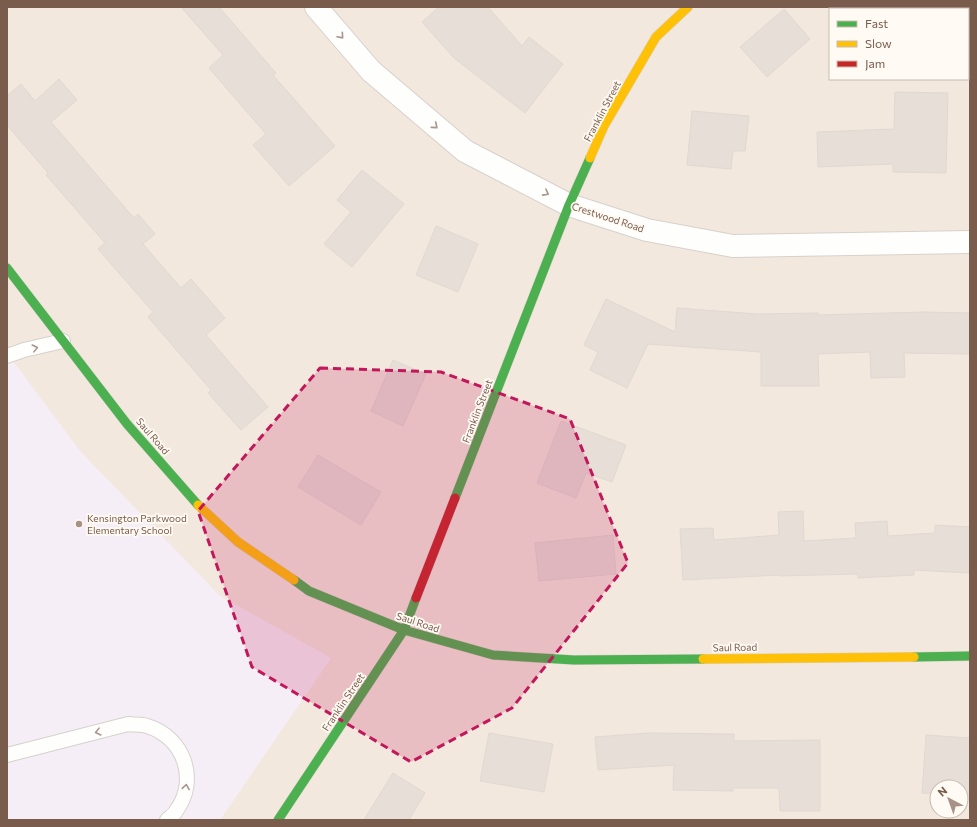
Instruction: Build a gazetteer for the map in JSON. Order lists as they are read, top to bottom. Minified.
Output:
{"streets":{"street":["Franklin Street","Crestwood Road","Saul Road"]},"crossings":[["Franklin Street","Crestwood Road"],["Franklin Street","Saul Road"]],"one_way":["Crestwood Road"],"places":["Kensington Parkwood Elementary School"],"legend":["Fast","Slow","Jam"],"north":"top left"}
